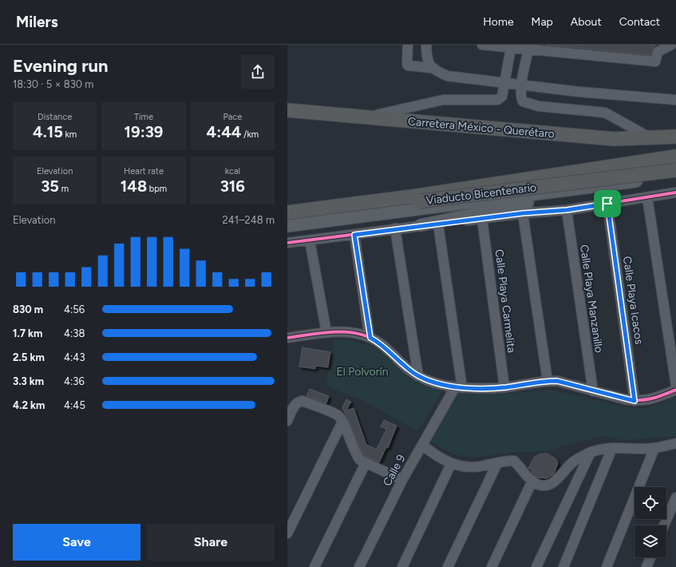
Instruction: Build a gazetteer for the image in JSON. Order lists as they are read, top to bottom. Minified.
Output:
{"streets":{"highway":["Carretera México - Querétaro","Viaducto Bicentenario"],"street":["Calle Playa Manzanillo","Calle Playa Icacos","Calle Playa Carmelita","Calle 9"]},"parks":["El Polvorín"],"page":{"header":"Milers","nav":["Home","Map","About","Contact"],"heading":["Evening run","18:30 · 5 × 830 m"],"stats":[["Distance","4.15 km"],["Time","19:39"],["Pace","4:44 /km"],["Elevation","35 m"],["Heart rate","148 bpm"],["kcal","316"]],"chart":["Elevation","241–248 m"],"list":[{"name":"830 m","note":"4:56"},{"name":"1.7 km","note":"4:38"},{"name":"2.5 km","note":"4:43"},{"name":"3.3 km","note":"4:36"},{"name":"4.2 km","note":"4:45"}],"buttons":["Save","Share"]}}
